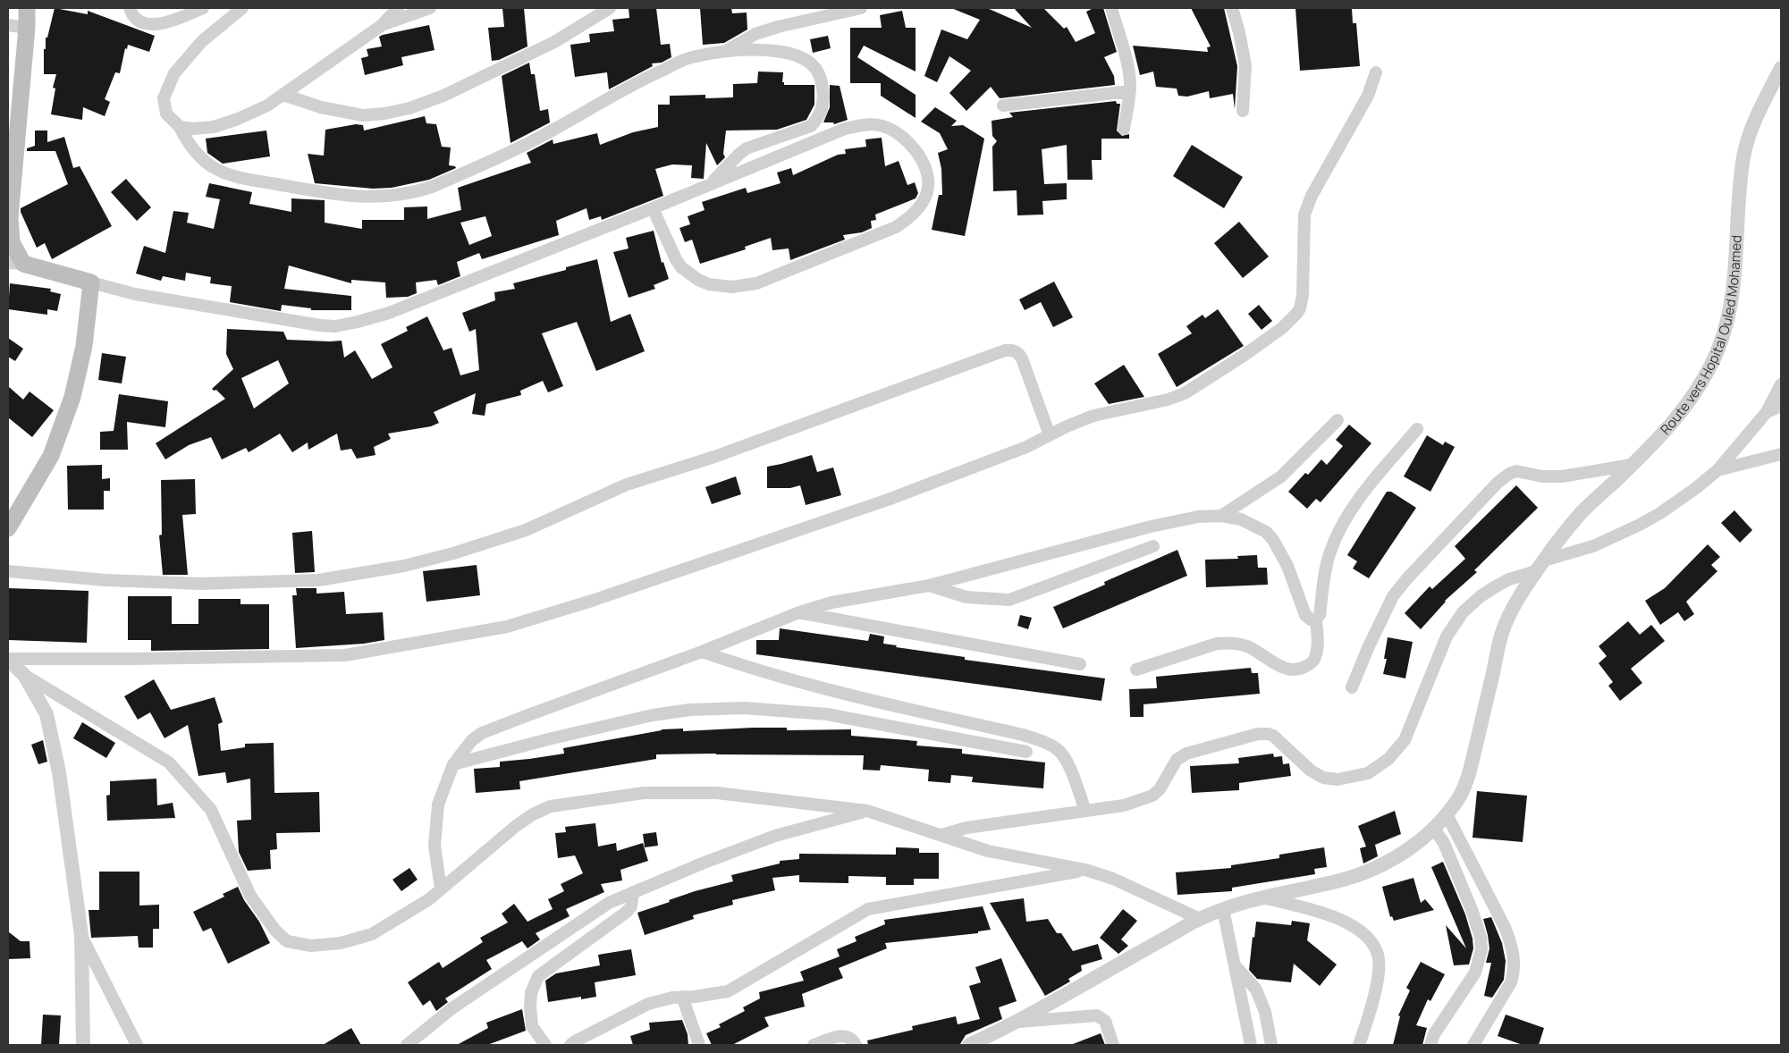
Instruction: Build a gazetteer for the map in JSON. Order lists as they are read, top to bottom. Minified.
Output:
{"streets":{"street":["Route vers Hopital Ouled Mohamed"]}}
